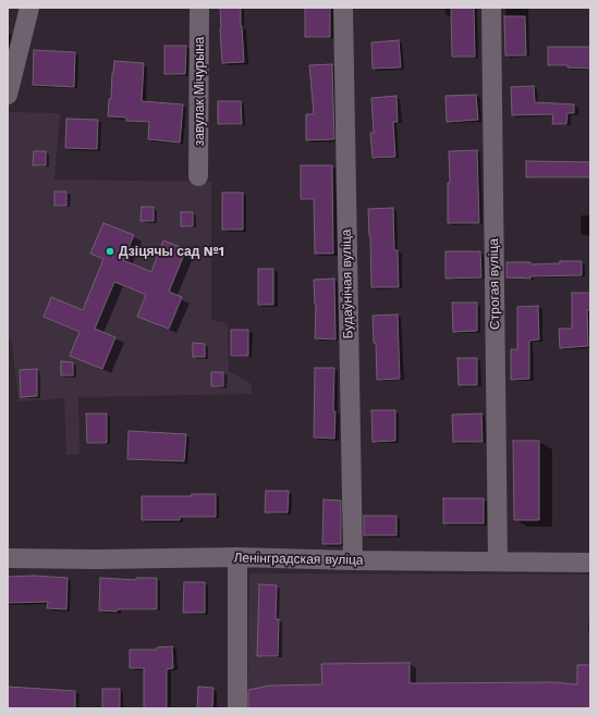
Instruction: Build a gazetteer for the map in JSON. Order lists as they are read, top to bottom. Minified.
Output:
{"streets":{"street":["завулак Мічурына","Будаўнічая вуліца","Строгая вуліца","Ленінградская вуліца"]},"crossings":[["Будаўнічая вуліца","Ленінградская вуліца"],["Строгая вуліца","Ленінградская вуліца"]],"places":["Дзіцячы сад №1"]}
